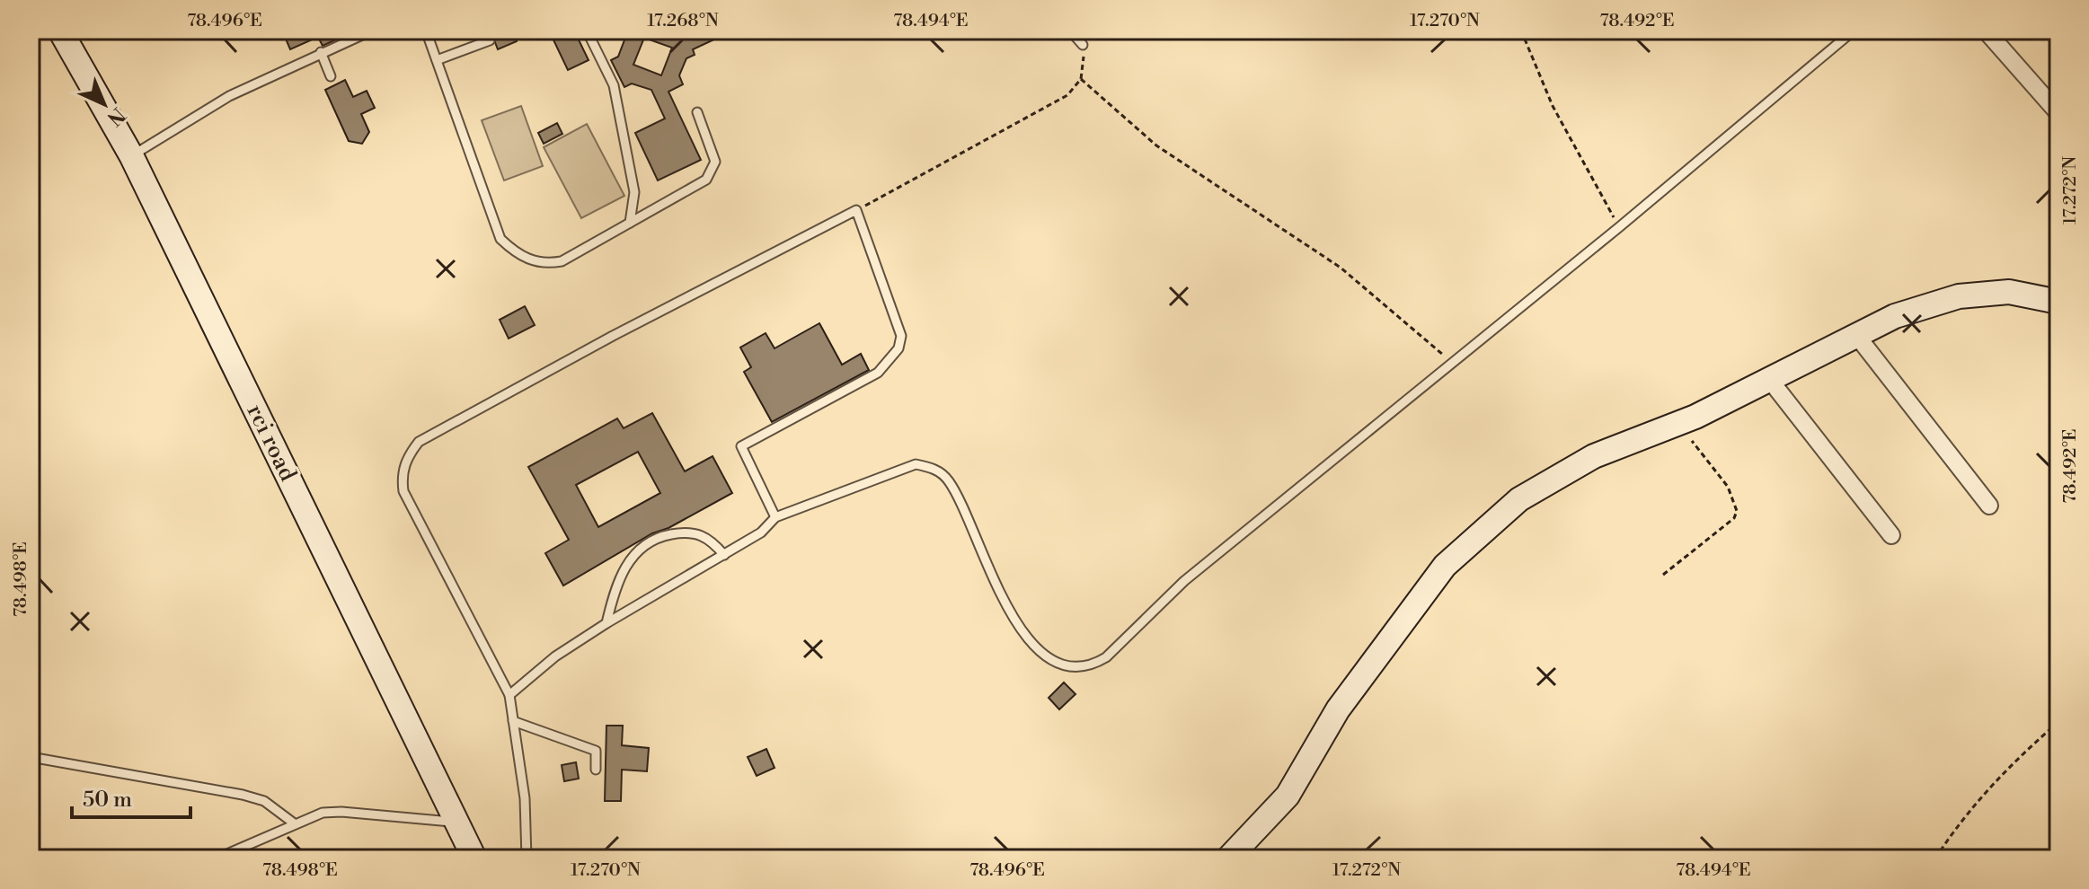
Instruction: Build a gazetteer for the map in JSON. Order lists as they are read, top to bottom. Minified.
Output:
{"streets":{"main road":["rci road"]},"scale_bar":"50 m","north":"bottom right","coordinates":["78.496°E","17.268°N","78.494°E","17.270°N","78.492°E","17.272°N","78.498°E"]}
